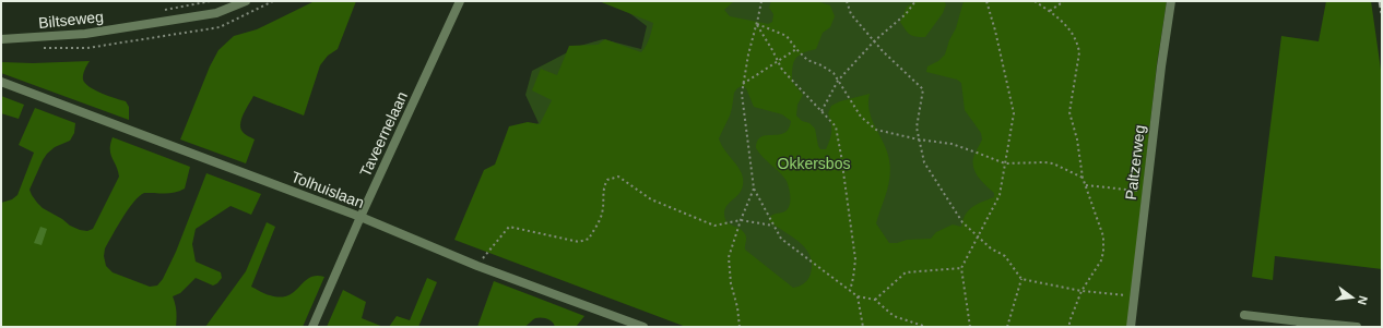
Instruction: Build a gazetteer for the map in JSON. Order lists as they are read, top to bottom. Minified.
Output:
{"streets":{"street":["Biltseweg","Taveernelaan","Paltzerweg","Tolhuislaan"]},"crossings":[["Taveernelaan","Tolhuislaan"]],"parks":["Okkersbos"],"north":"right"}
